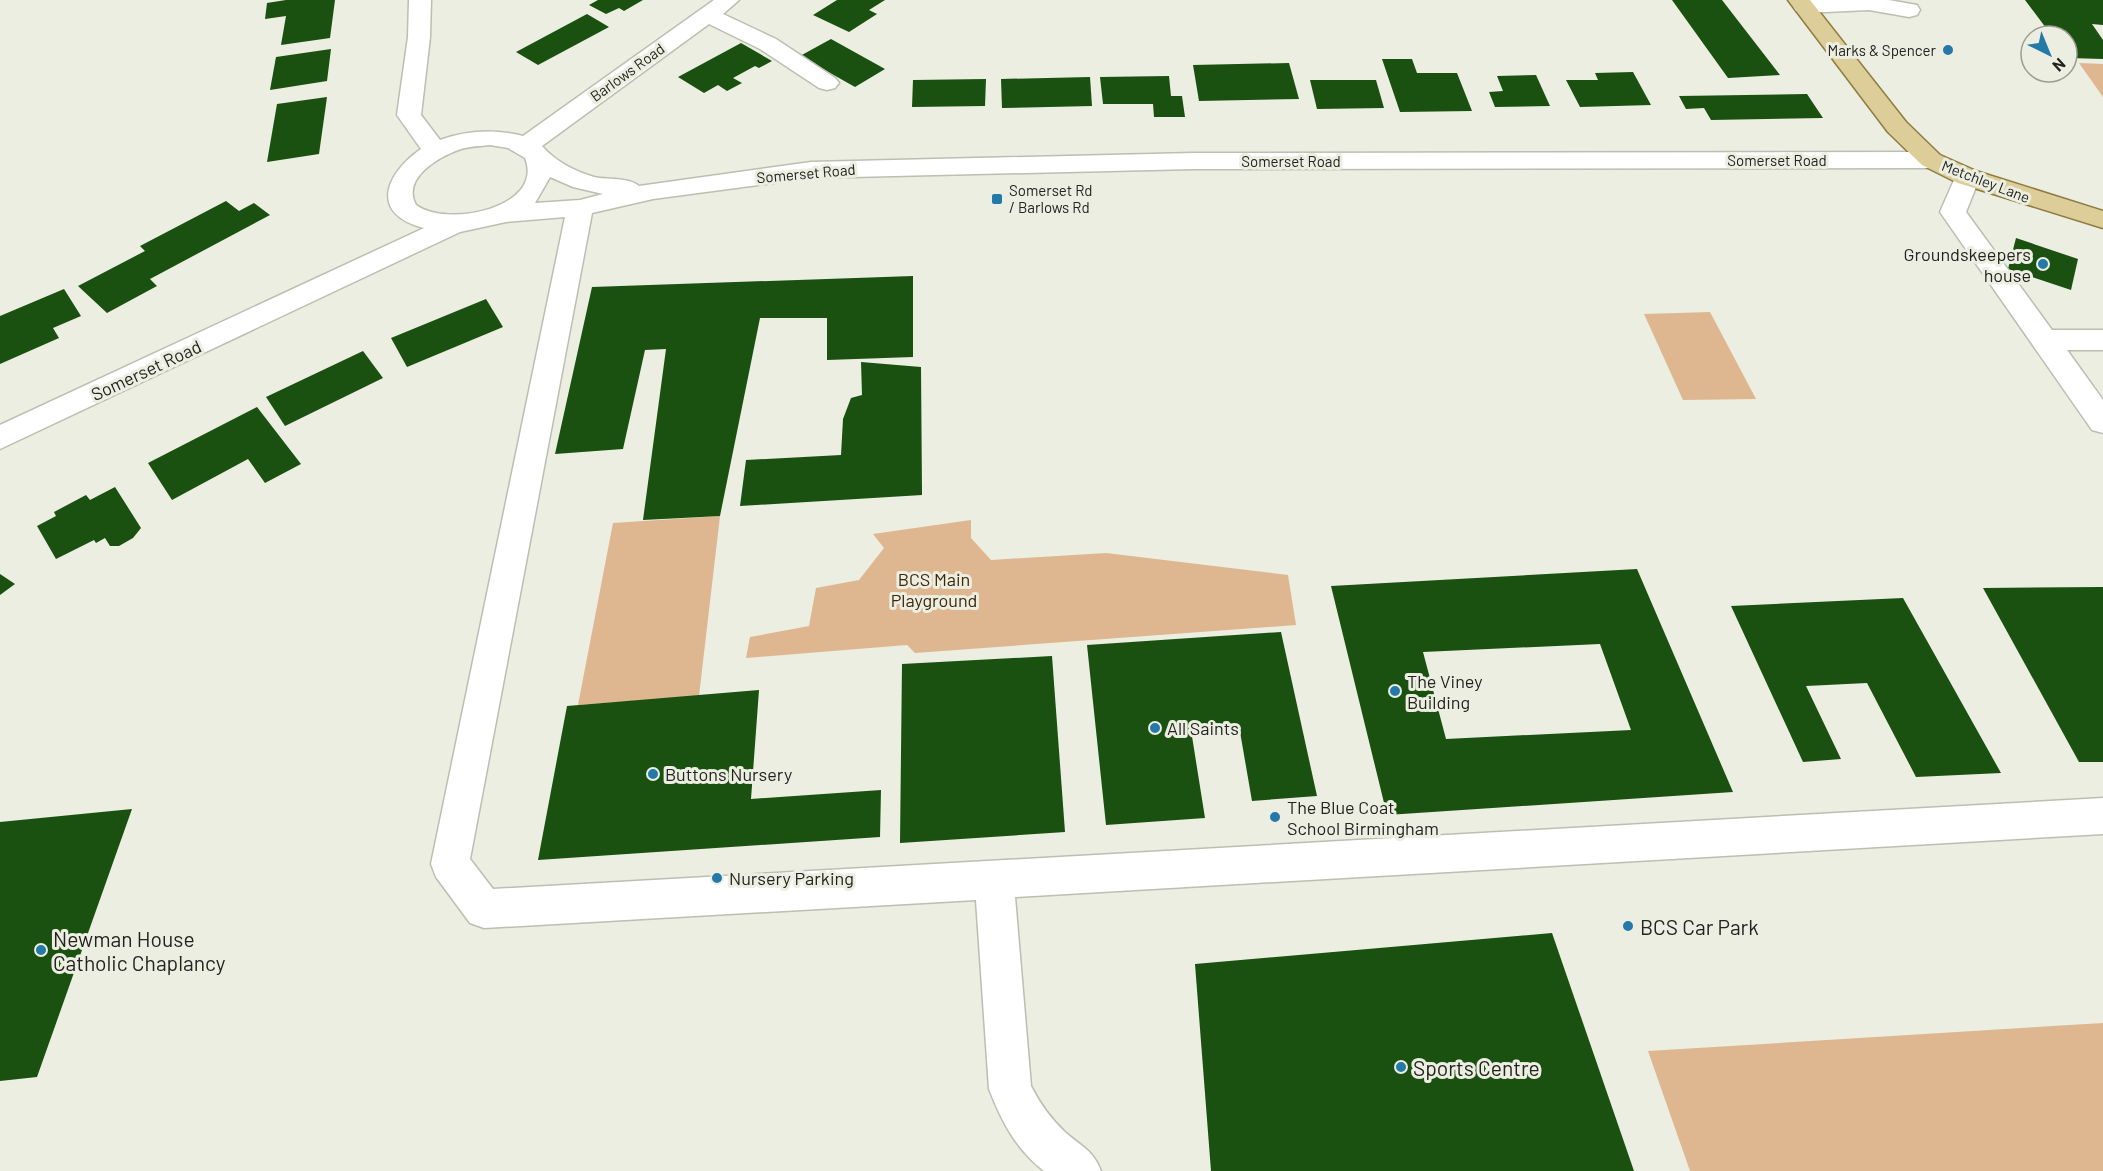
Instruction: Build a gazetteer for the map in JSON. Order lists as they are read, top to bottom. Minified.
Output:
{"streets":{"main road":["Metchley Lane"],"street":["Barlows Road","Somerset Road"]},"crossings":[["Barlows Road","Somerset Road"],["Somerset Road","Metchley Lane"]],"parks":["BCS Main Playground"],"places":{"other":["Marks & Spencer","Groundskeepers house","The Viney Building","All Saints","Buttons Nursery","The Blue Coat School Birmingham","Nursery Parking","BCS Car Park","Newman House Catholic Chaplancy","Sports Centre"],"transit":["Somerset Rd / Barlows Rd"]},"north":"bottom right"}
